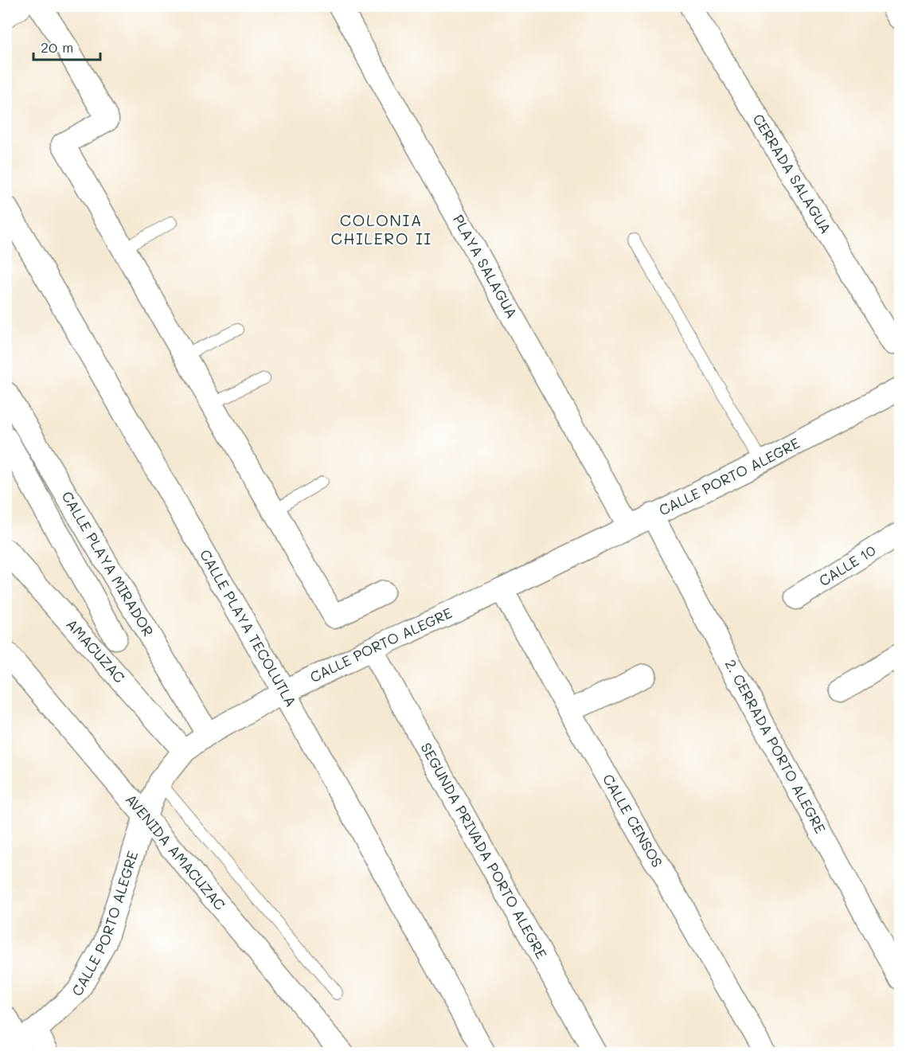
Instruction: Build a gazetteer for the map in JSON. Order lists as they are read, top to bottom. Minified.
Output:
{"streets":{"street":["CERRADA SALAGUA","PLAYA SALAGUA","CALLE PORTO ALEGRE","CALLE PLAYA MIRADOR","CALLE 10","CALLE PLAYA TECOLUTLA","AMACUZAC","2. CERRADA PORTO ALEGRE","CALLE CENSOS","SEGUNDA PRIVADA PORTO ALEGRE","AVENIDA AMACUZAC"]},"crossings":[["PLAYA SALAGUA","CALLE PORTO ALEGRE"],["CALLE PORTO ALEGRE","CALLE PLAYA MIRADOR"],["CALLE PORTO ALEGRE","CALLE PLAYA TECOLUTLA"],["CALLE PORTO ALEGRE","AMACUZAC"],["CALLE PORTO ALEGRE","2. CERRADA PORTO ALEGRE"],["CALLE PORTO ALEGRE","CALLE CENSOS"],["CALLE PORTO ALEGRE","SEGUNDA PRIVADA PORTO ALEGRE"],["CALLE PORTO ALEGRE","AVENIDA AMACUZAC"]],"districts":["COLONIA CHILERO II"],"scale_bar":"20 m"}
